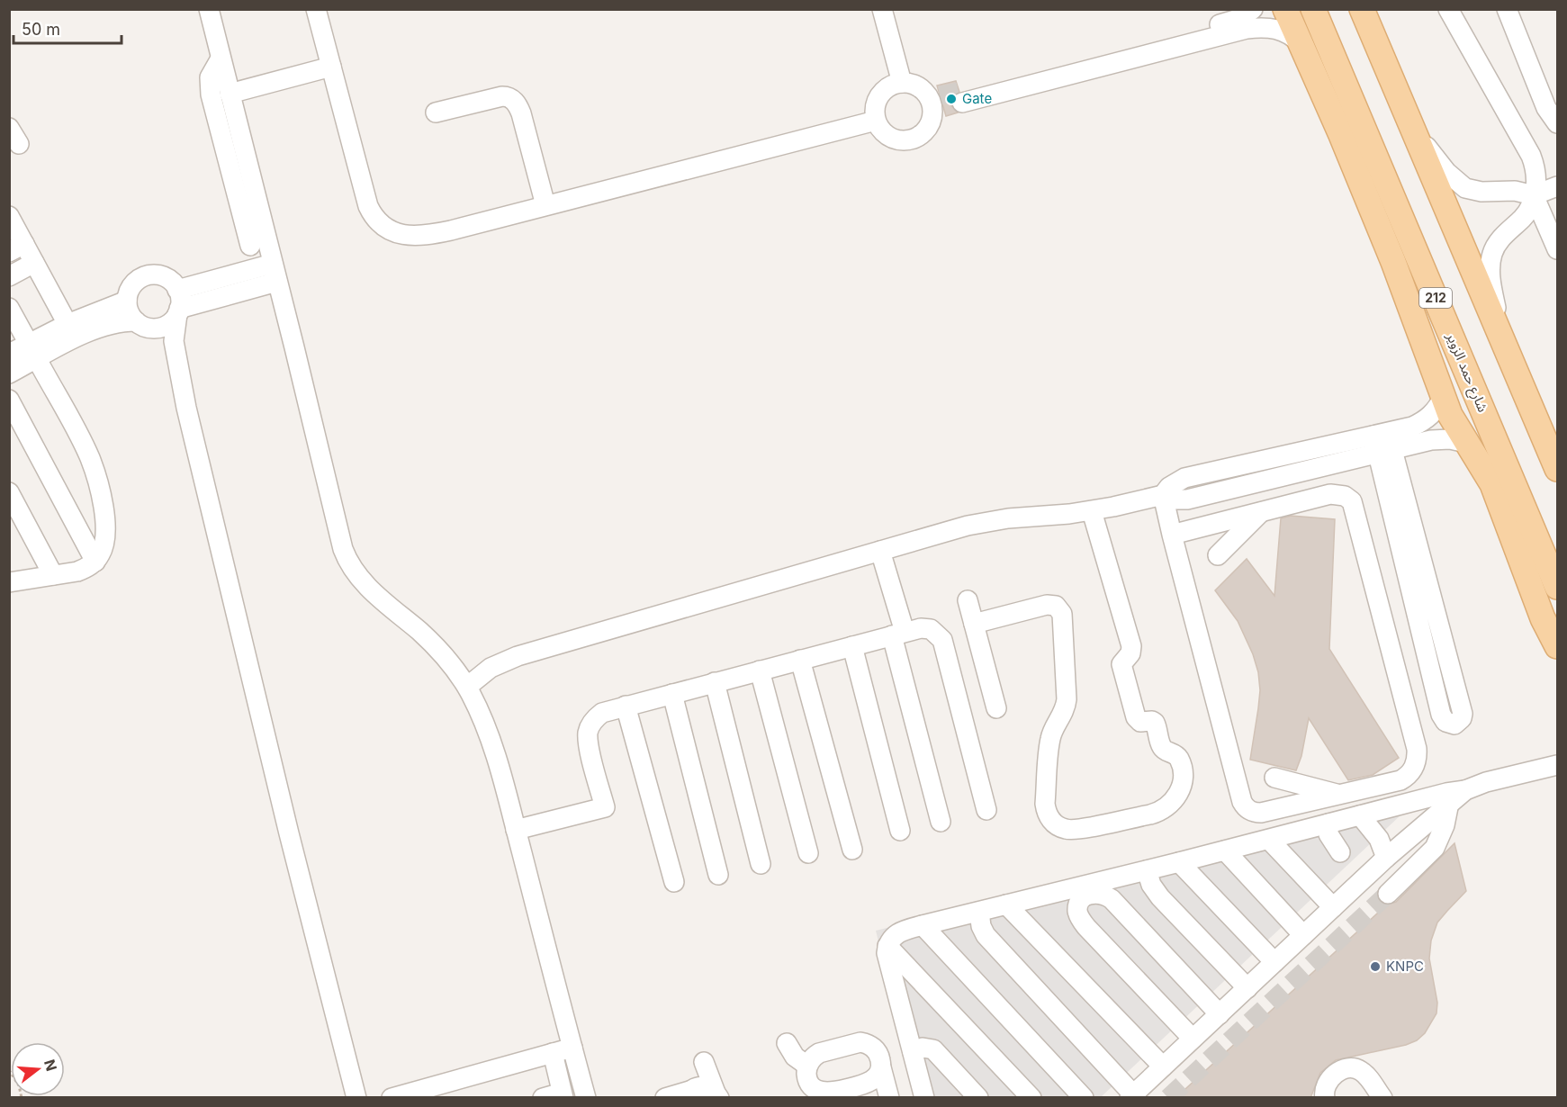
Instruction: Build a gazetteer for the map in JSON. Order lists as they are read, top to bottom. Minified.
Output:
{"streets":{"main road":["212","شارع حمد الزوير"]},"places":["Gate","KNPC"],"scale_bar":"50 m","north":"right"}
